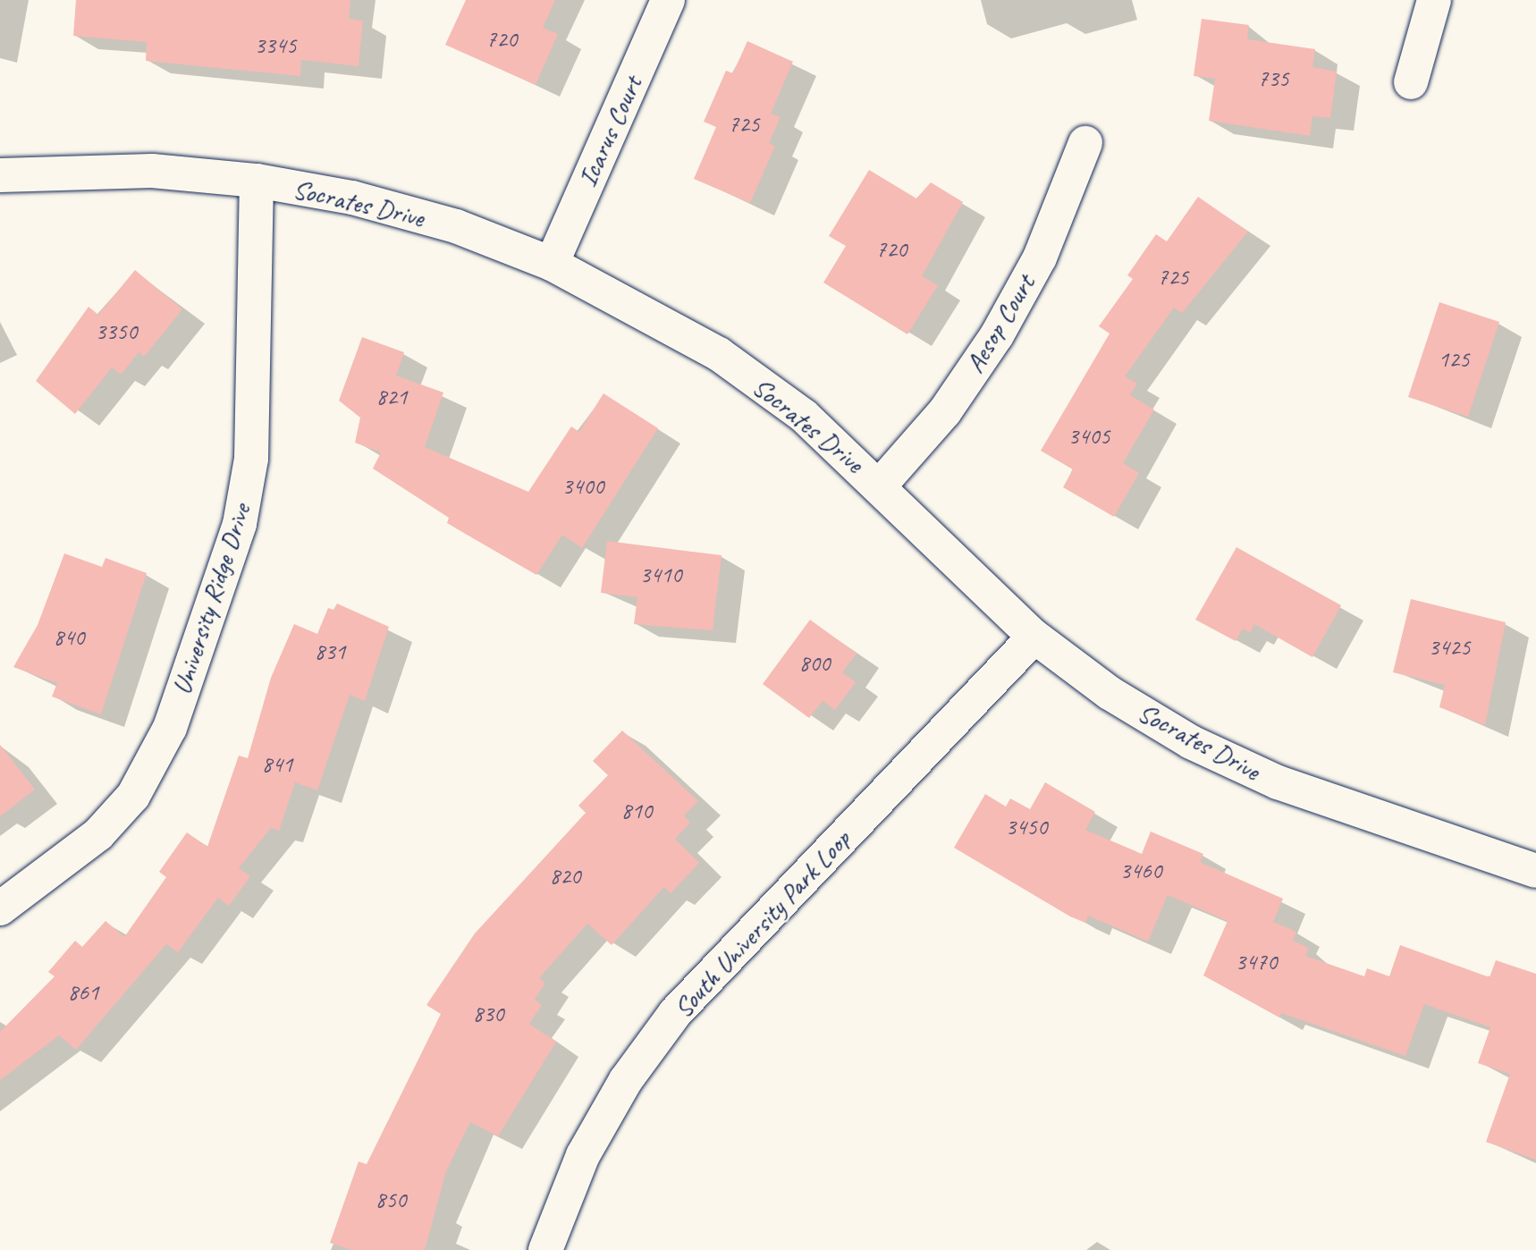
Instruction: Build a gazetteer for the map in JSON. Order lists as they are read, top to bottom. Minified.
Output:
{"streets":{"street":["Icarus Court","Socrates Drive","Aesop Court","University Ridge Drive","South University Park Loop"]},"crossings":[["Icarus Court","Socrates Drive"],["Socrates Drive","Aesop Court"],["Socrates Drive","University Ridge Drive"],["Socrates Drive","South University Park Loop"]],"house_numbers":["720","3345","735","725","720","725","3350","125","821","3405","3400","3410","840","3425","831","800","841","810","3450","3460","820","3470","861","830","850"]}
